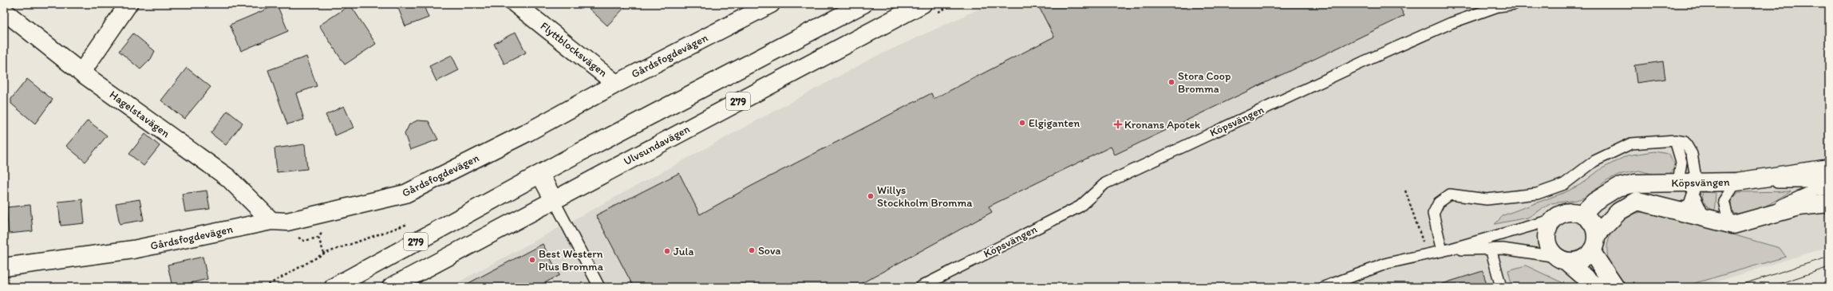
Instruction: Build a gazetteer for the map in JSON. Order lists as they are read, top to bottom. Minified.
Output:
{"streets":{"street":["Flyttblocksvägen","Gårdsfogdevägen","279","Hagelstavägen","Köpsvängen","Ulvsundavägen"]},"crossings":[["Flyttblocksvägen","Gårdsfogdevägen"],["Gårdsfogdevägen","Hagelstavägen"]],"places":{"other":["Stora Coop Bromma","Elgiganten","Willys Stockholm Bromma","Sova","Jula","Best Western Plus Bromma"],"health":["Kronans Apotek"]}}
